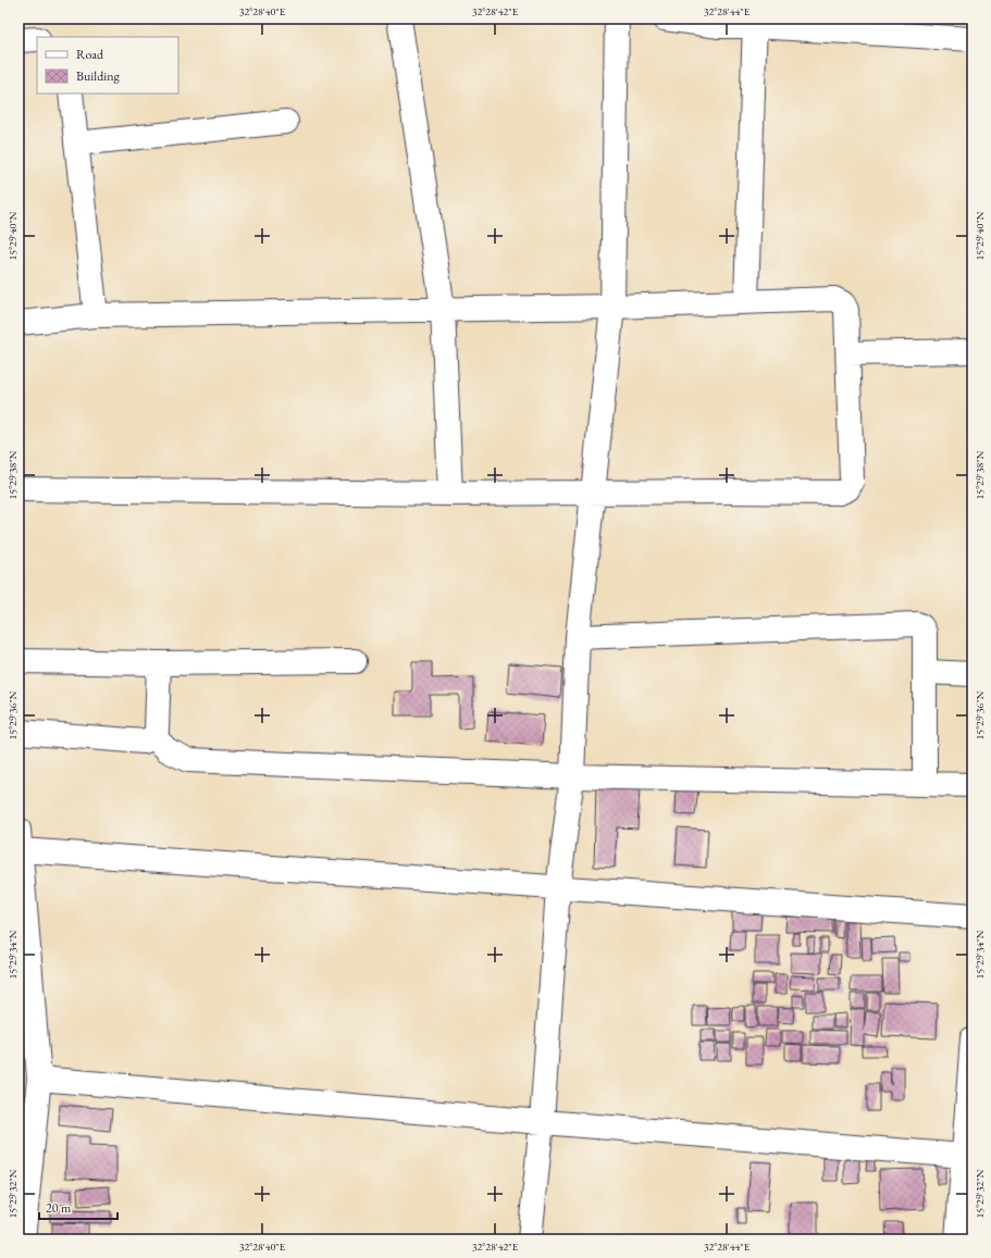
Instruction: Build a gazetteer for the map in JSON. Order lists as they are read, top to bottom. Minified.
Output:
{"legend":["Road","Building"],"scale_bar":"20 m","coordinates":["32°28'40\"E","32°28'42\"E","32°28'44\"E","15°29'40\"N","15°29'38\"N","15°29'36\"N","15°29'34\"N","15°29'32\"N"]}
